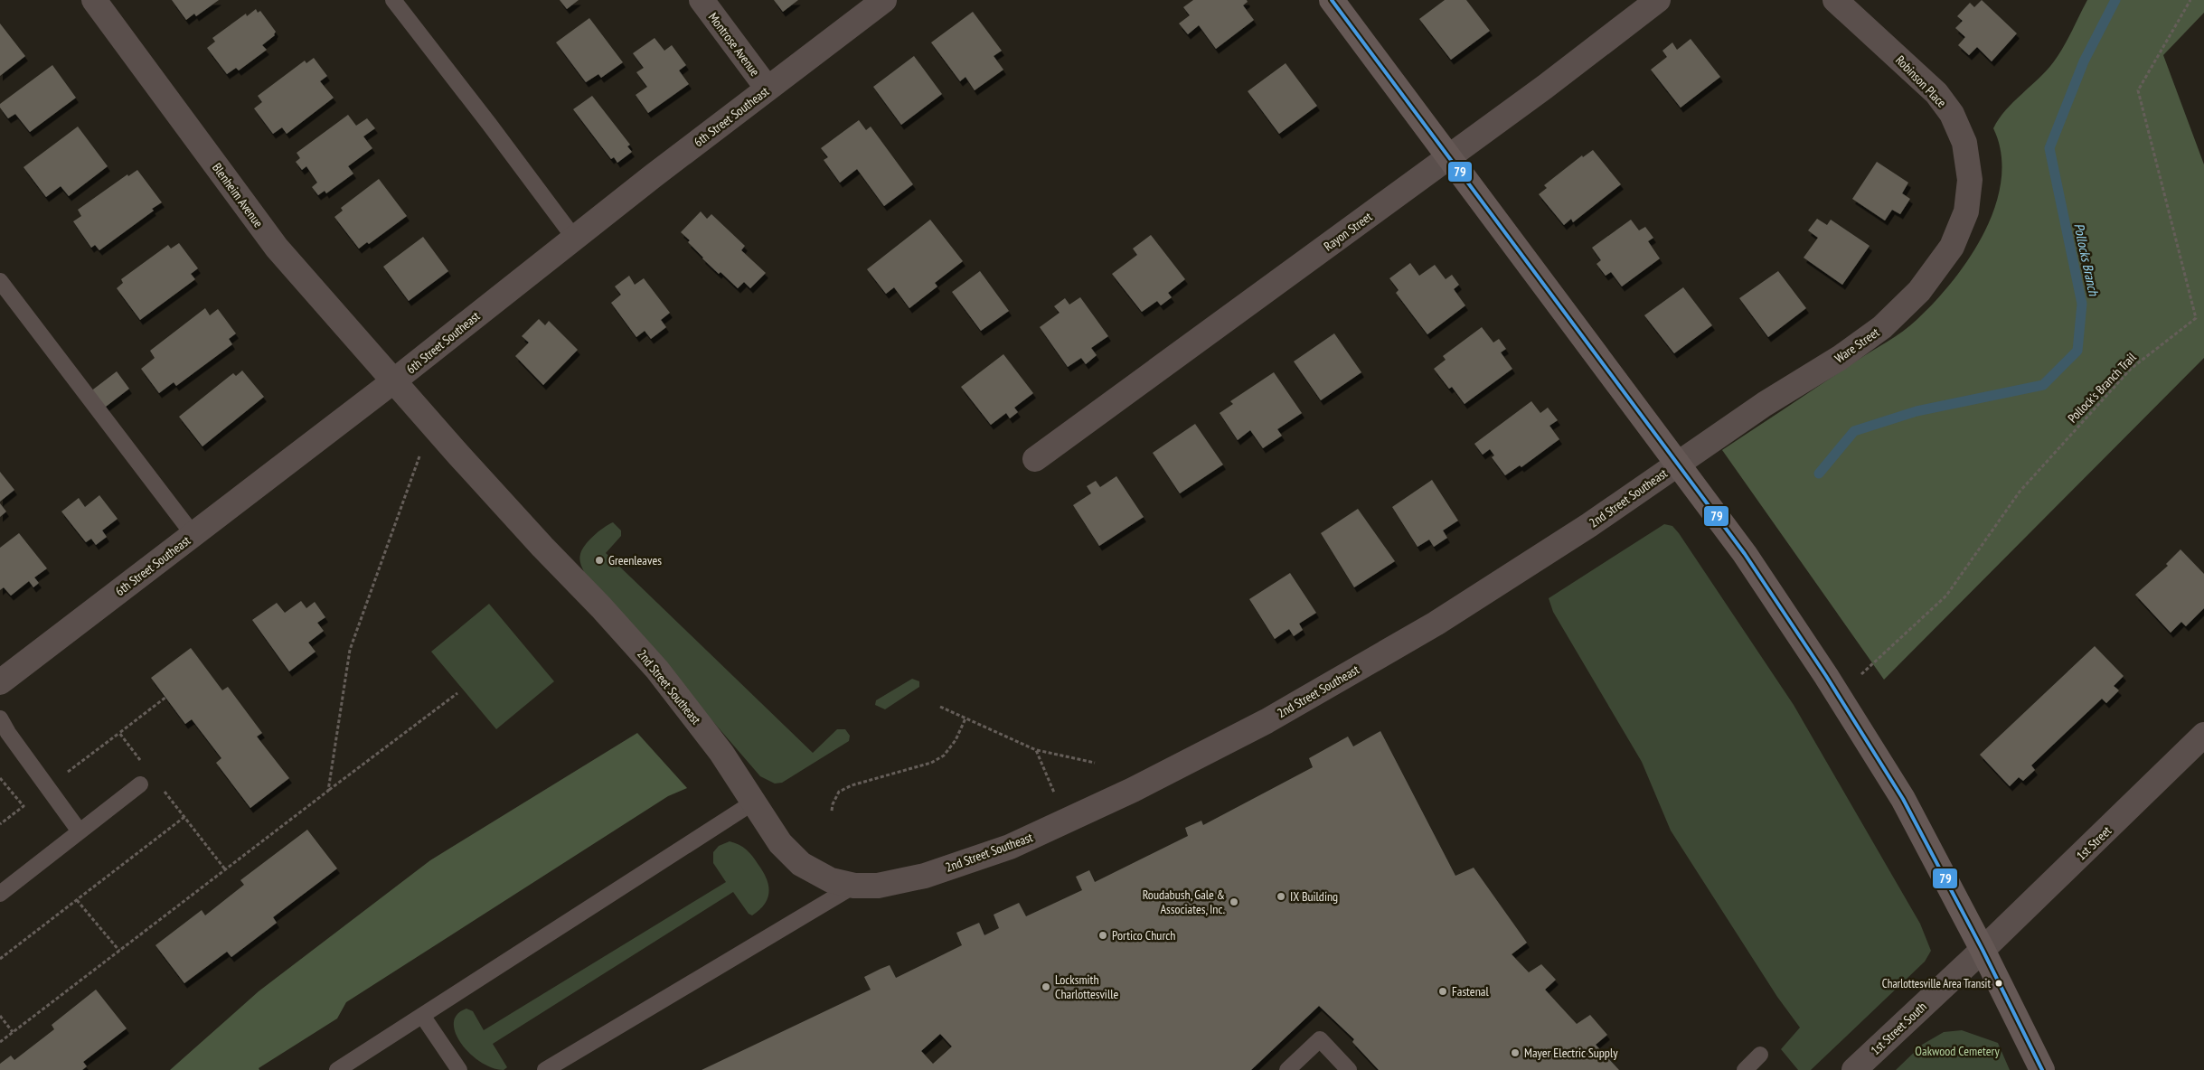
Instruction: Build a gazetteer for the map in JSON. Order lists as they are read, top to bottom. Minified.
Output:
{"streets":{"street":["Montrose Avenue","Robinson Place","6th Street Southeast","Blenheim Avenue","Rayon Street","Ware Street","2nd Street Southeast","1st Street","1st Street South"],"path":["Pollock's Branch Trail"]},"crossings":[["Montrose Avenue","6th Street Southeast"],["Robinson Place","Ware Street"],["6th Street Southeast","Blenheim Avenue"],["6th Street Southeast","2nd Street Southeast"],["Blenheim Avenue","2nd Street Southeast"],["Ware Street","2nd Street Southeast"],["1st Street","1st Street South"]],"water":["Pollocks Branch"],"parks":["Oakwood Cemetery"],"places":["Greenleaves","IX Building","Roudabush, Gale & Associates, Inc.","Portico Church","Charlottesville Area Transit","Locksmith Charlottesville","Fastenal","Mayer Electric Supply"],"lines":["transit line 79"]}
